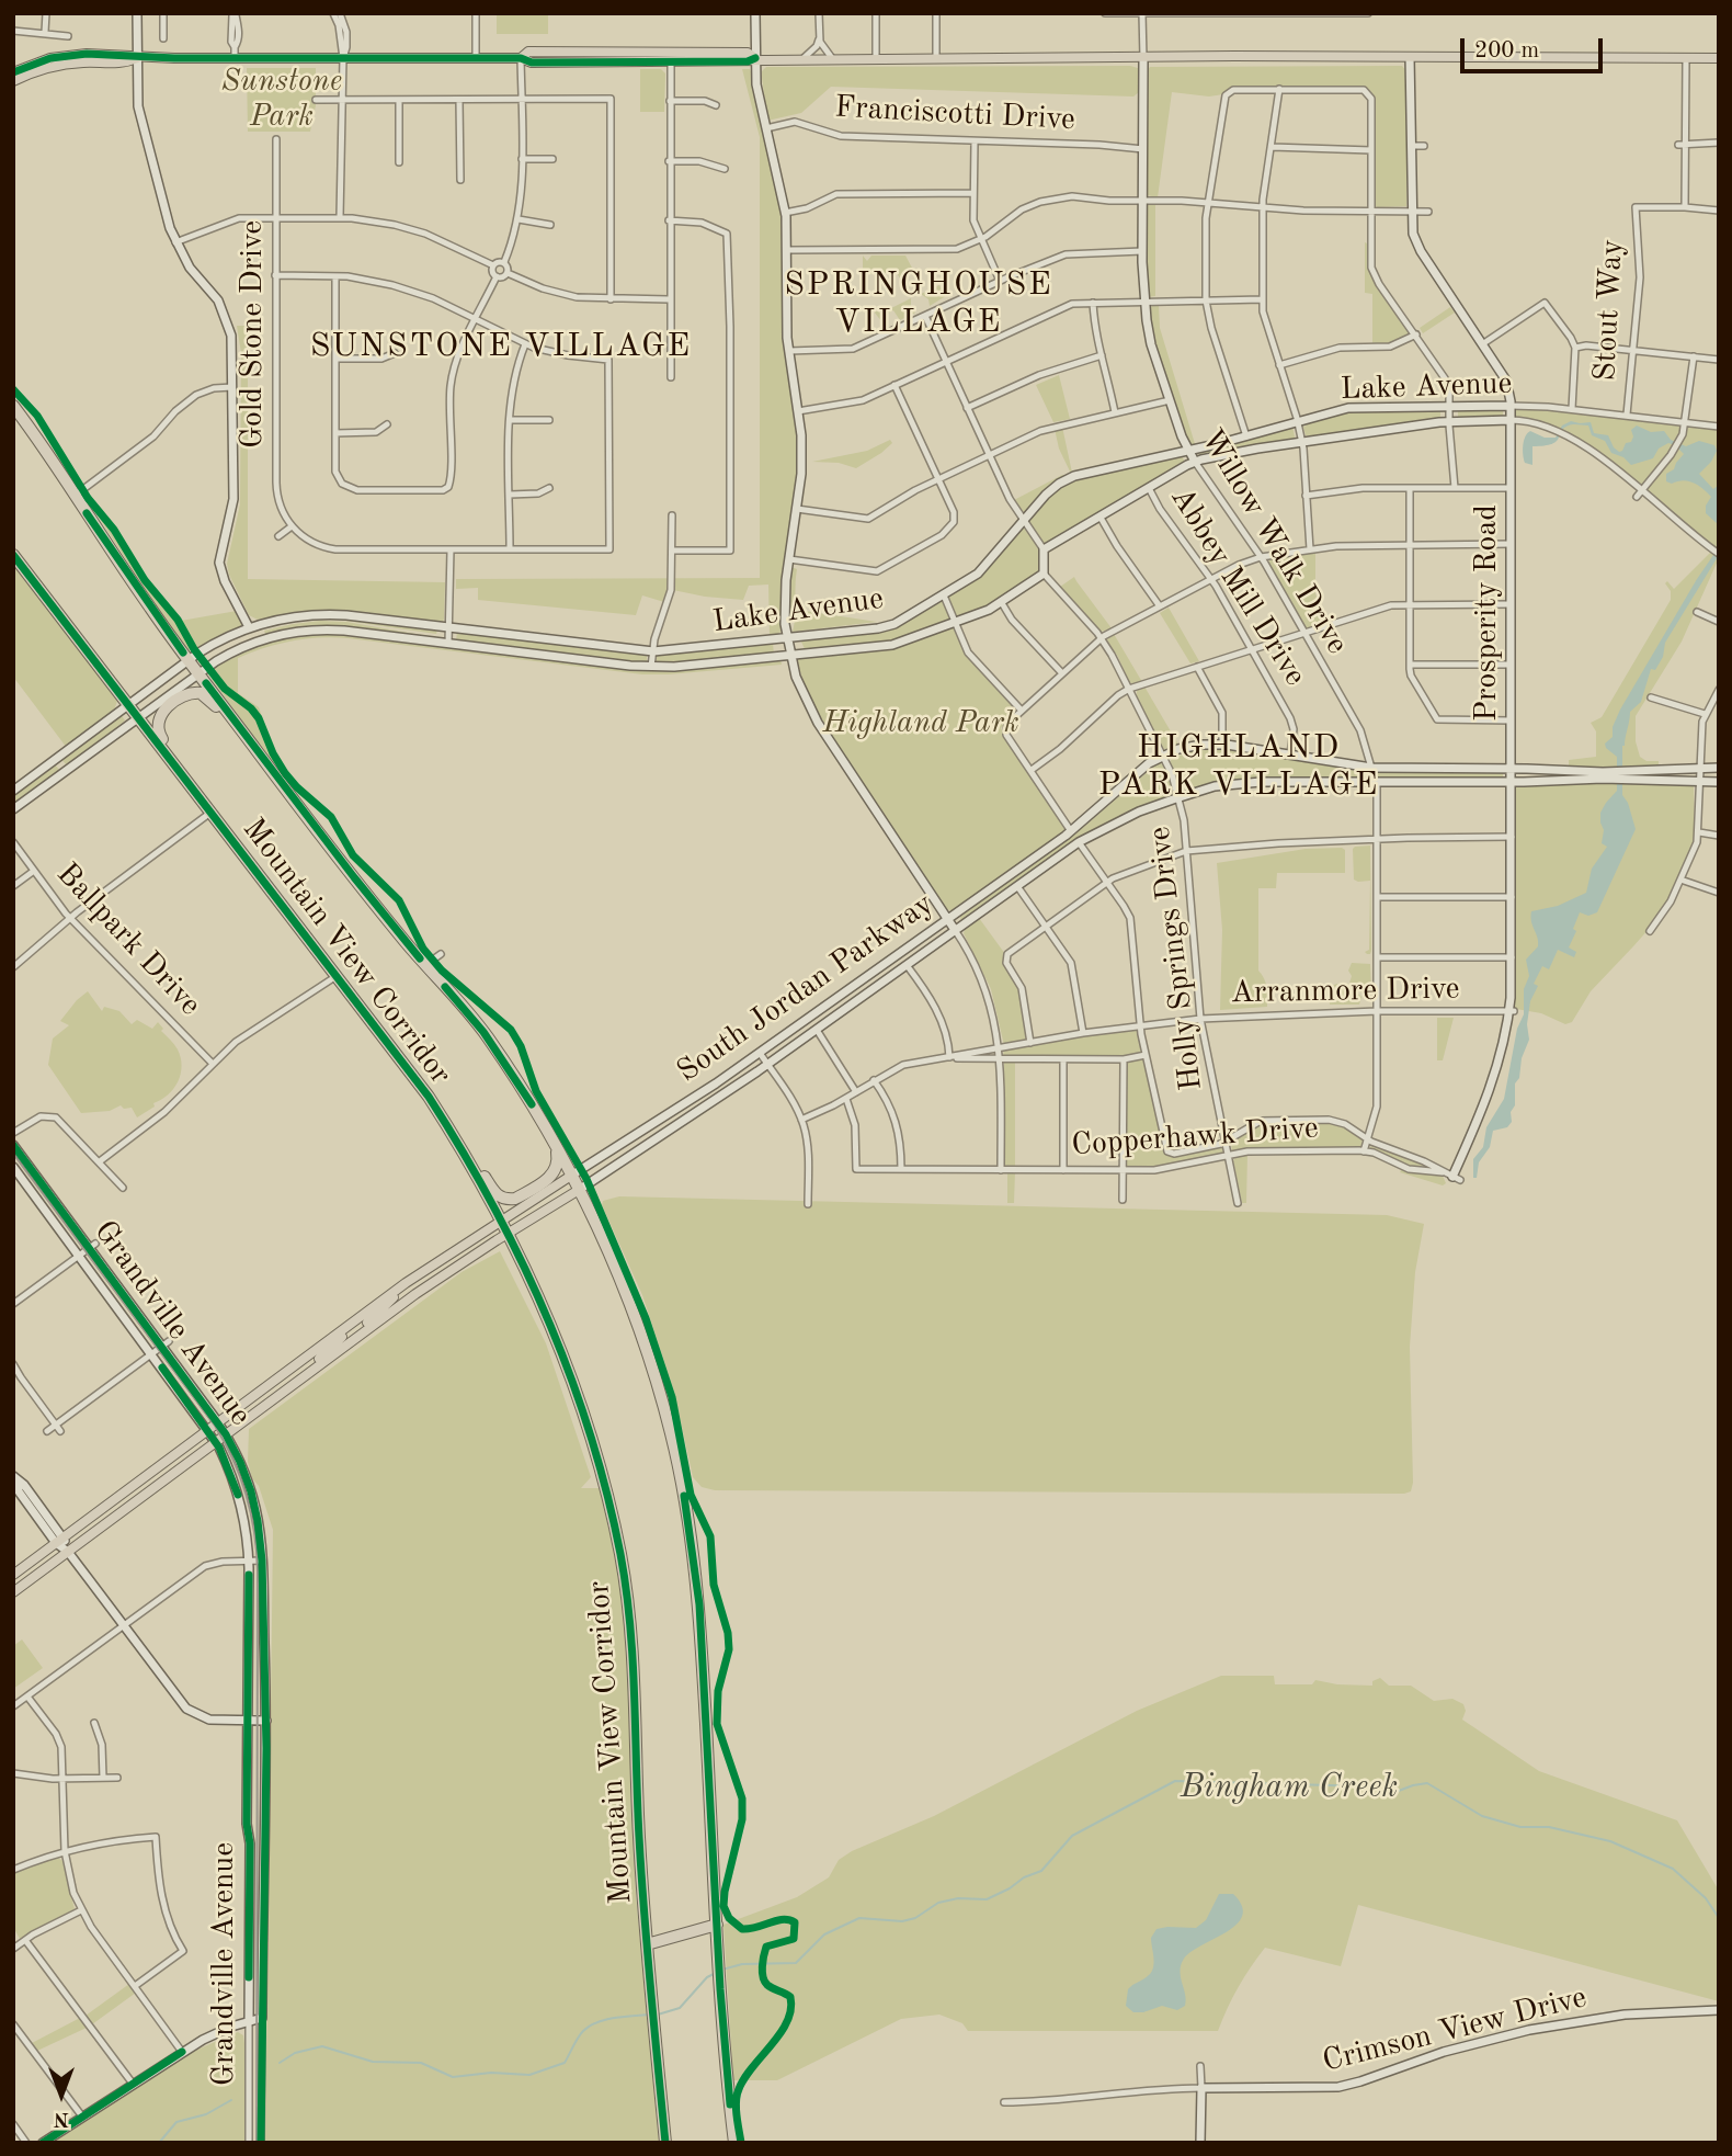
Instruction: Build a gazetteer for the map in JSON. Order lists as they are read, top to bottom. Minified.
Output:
{"streets":{"highway":["Mountain View Corridor"],"main road":["South Jordan Parkway"],"street":["Franciscotti Drive","Stout Way","Gold Stone Drive","Lake Avenue","Willow Walk Drive","Abbey Mill Drive","Prosperity Road","Ballpark Drive","Holly Springs Drive","Arranmore Drive","Copperhawk Drive","Grandville Avenue","Crimson View Drive"]},"crossings":[["Franciscotti Drive","Willow Walk Drive"],["Stout Way","Lake Avenue"],["Lake Avenue","Willow Walk Drive"],["Lake Avenue","Abbey Mill Drive"],["Lake Avenue","Prosperity Road"],["Lake Avenue","Mountain View Corridor"],["Lake Avenue","Holly Springs Drive"],["Willow Walk Drive","South Jordan Parkway"],["Abbey Mill Drive","South Jordan Parkway"],["Prosperity Road","South Jordan Parkway"],["Prosperity Road","Arranmore Drive"],["Prosperity Road","Copperhawk Drive"],["Mountain View Corridor","South Jordan Parkway"],["Holly Springs Drive","South Jordan Parkway"],["Holly Springs Drive","Arranmore Drive"],["Holly Springs Drive","Copperhawk Drive"],["South Jordan Parkway","Grandville Avenue"],["Arranmore Drive","Copperhawk Drive"]],"districts":["SPRINGHOUSE VILLAGE","SUNSTONE VILLAGE","HIGHLAND PARK VILLAGE"],"water":["Bingham Creek"],"parks":["Sunstone Park","Highland Park"],"scale_bar":"200 m","north":"bottom"}
